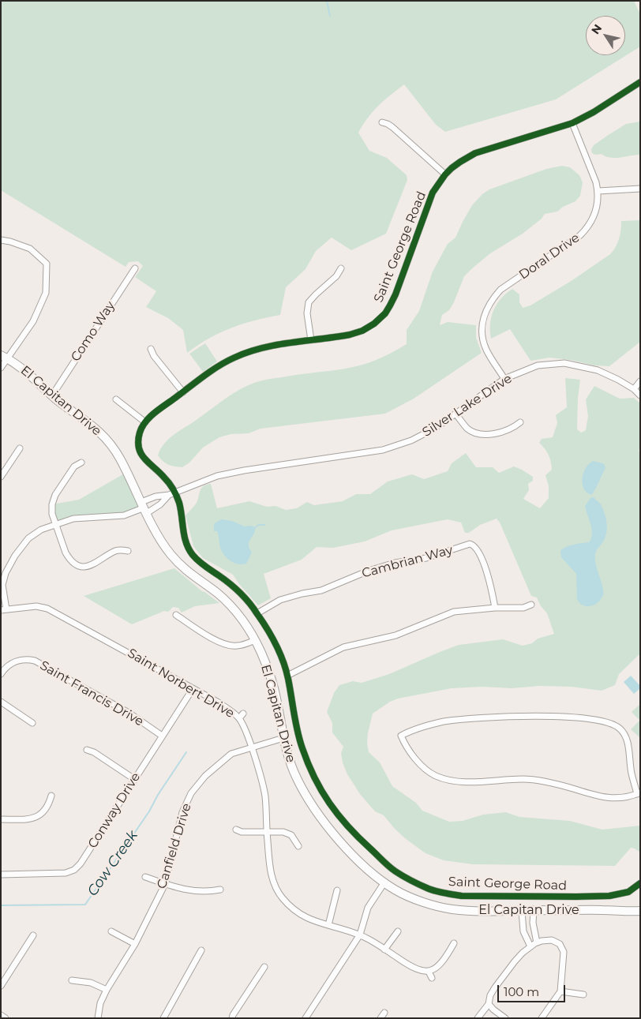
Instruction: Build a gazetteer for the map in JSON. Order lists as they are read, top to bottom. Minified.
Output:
{"streets":{"street":["Saint George Road","Doral Drive","Como Way","El Capitan Drive","Silver Lake Drive","Cambrian Way","Saint Norbert Drive","Saint Francis Drive","Conway Drive","Canfield Drive"]},"crossings":[["Saint George Road","Doral Drive"],["Saint George Road","Silver Lake Drive"],["Saint George Road","Cambrian Way"],["Doral Drive","Silver Lake Drive"],["Como Way","El Capitan Drive"],["El Capitan Drive","Canfield Drive"],["Saint Norbert Drive","Conway Drive"],["Saint Norbert Drive","Canfield Drive"],["Saint Francis Drive","Conway Drive"]],"water":["Cow Creek"],"scale_bar":"100 m","north":"top left"}
